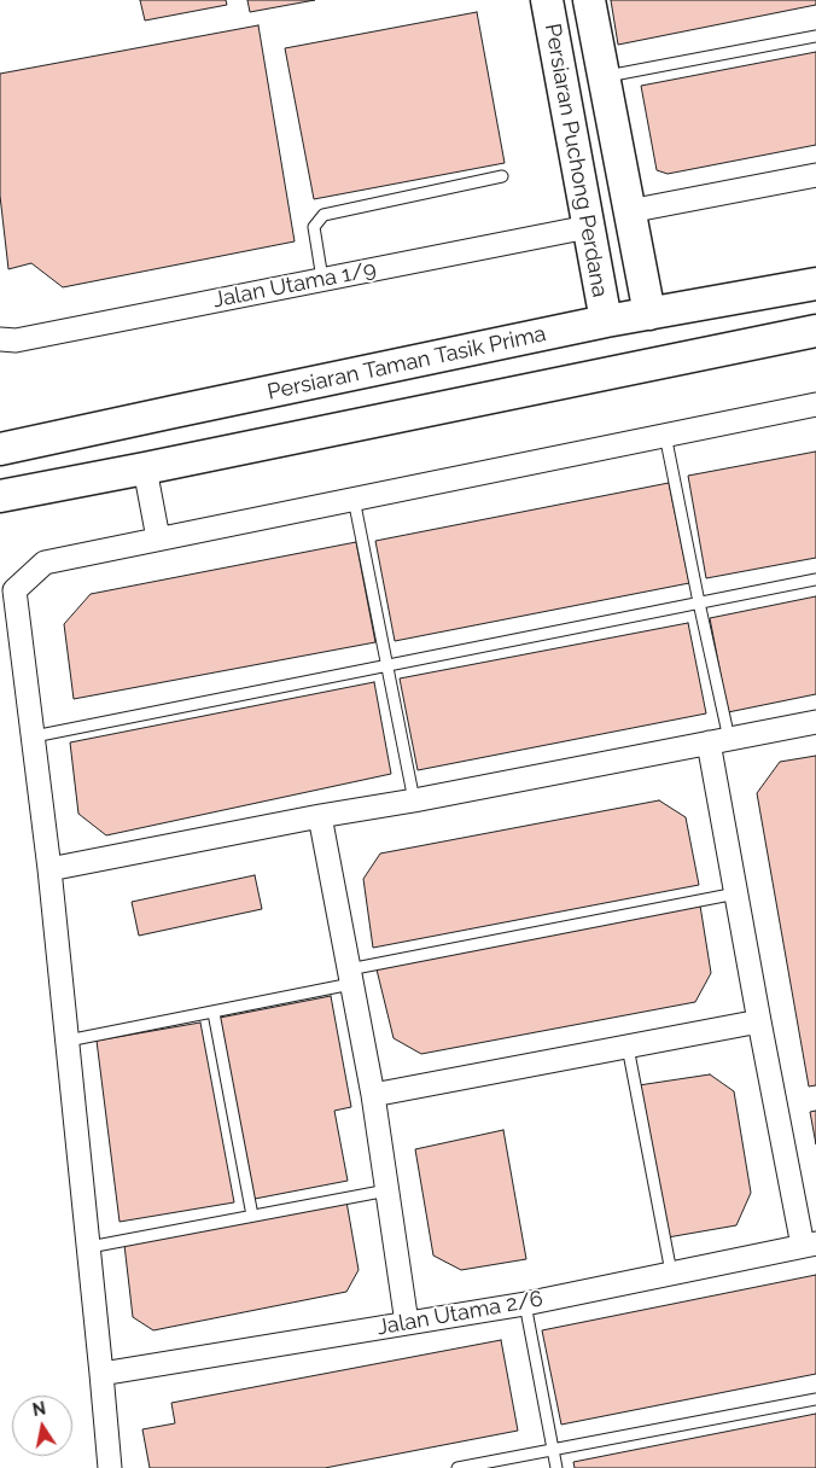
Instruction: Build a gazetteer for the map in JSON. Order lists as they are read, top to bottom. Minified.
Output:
{"streets":{"main road":["Persiaran Puchong Perdana","Persiaran Taman Tasik Prima"],"street":["Jalan Utama 1/9","Jalan Utama 2/6"]},"crossings":[["Persiaran Puchong Perdana","Jalan Utama 1/9"],["Persiaran Puchong Perdana","Persiaran Taman Tasik Prima"]],"north":"top"}
